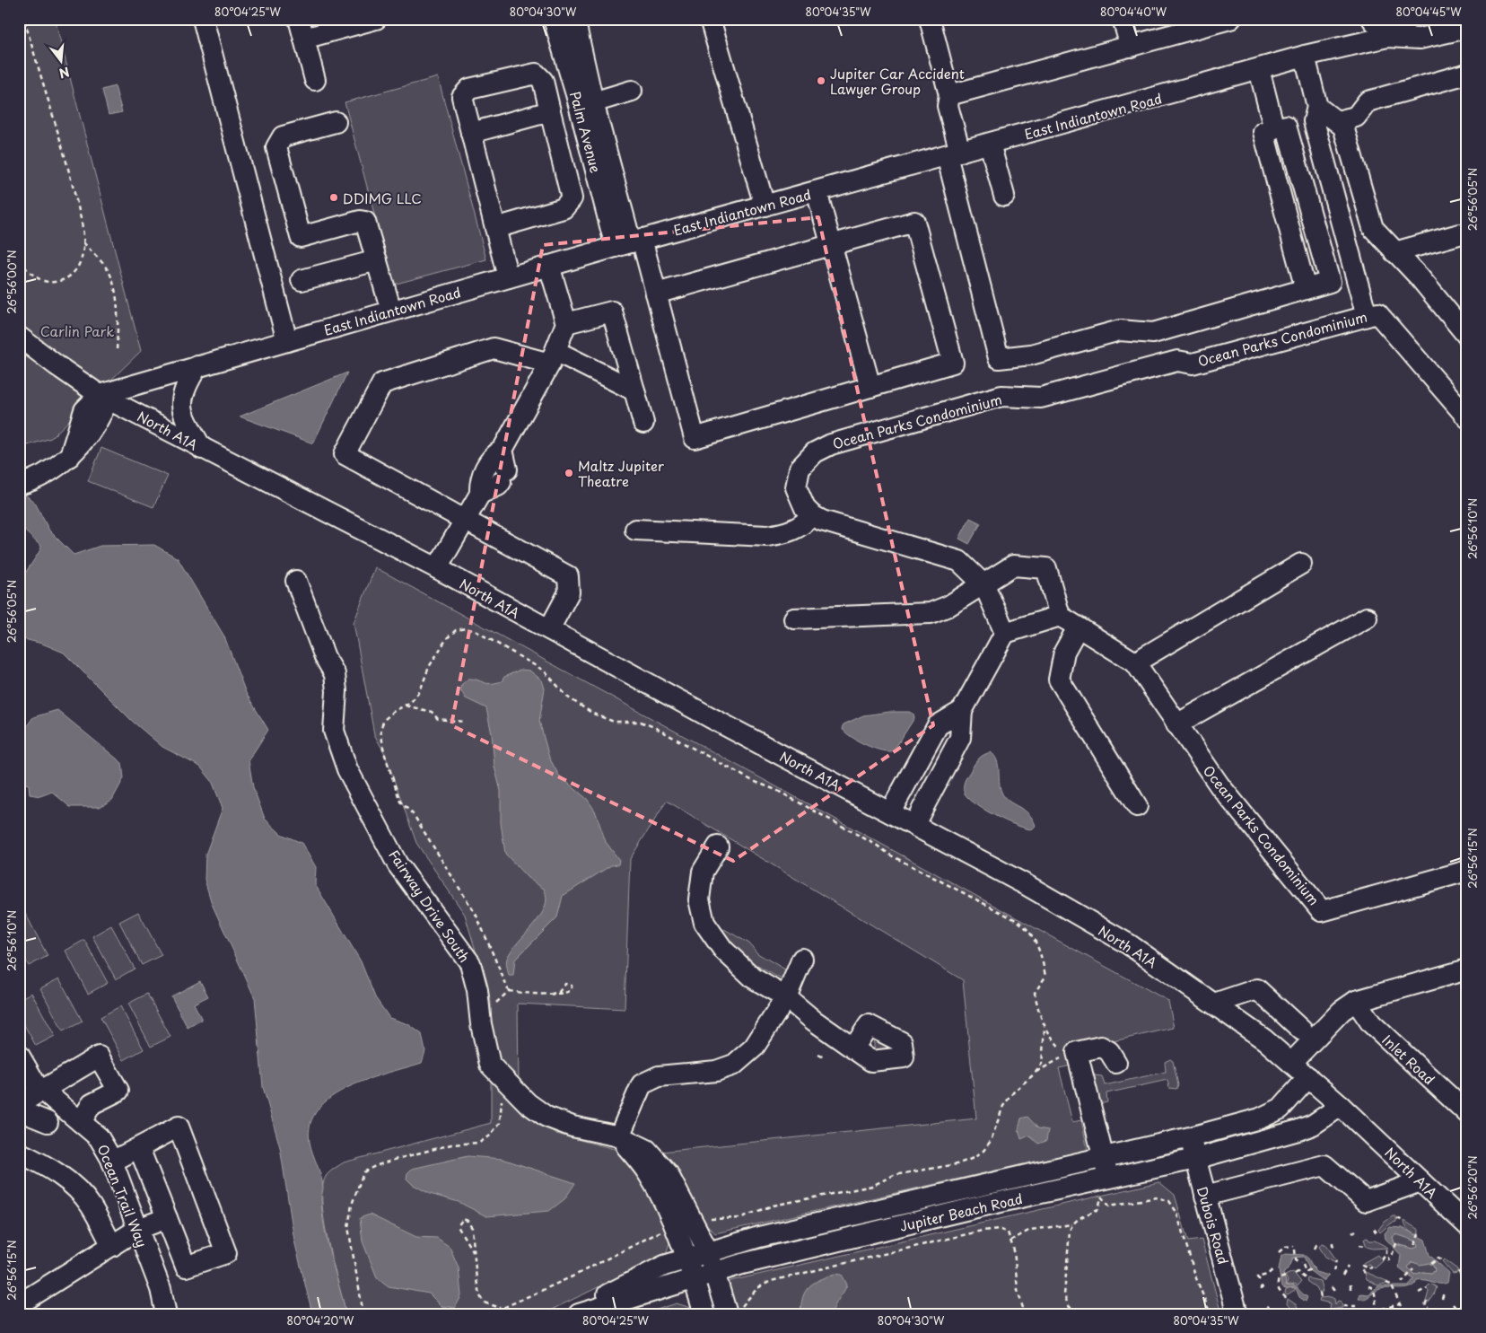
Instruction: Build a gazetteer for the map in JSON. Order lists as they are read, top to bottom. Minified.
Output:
{"streets":{"street":["East Indiantown Road","Palm Avenue","Ocean Parks Condominium","North A1A","Fairway Drive South","Inlet Road","Ocean Trail Way","Jupiter Beach Road","Dubois Road"]},"crossings":[["East Indiantown Road","Palm Avenue"],["East Indiantown Road","North A1A"],["North A1A","Jupiter Beach Road"],["Jupiter Beach Road","Dubois Road"]],"parks":["Carlin Park"],"places":["Jupiter Car Accident Lawyer Group","DDIMG LLC","Maltz Jupiter Theatre"],"north":"bottom","coordinates":["80°04'25\"W","80°04'30\"W","80°04'35\"W","80°04'40\"W","80°04'45\"W","26°56'05\"N","26°56'00\"N","26°56'10\"N","26°56'15\"N","26°56'20\"N","80°04'20\"W"]}
